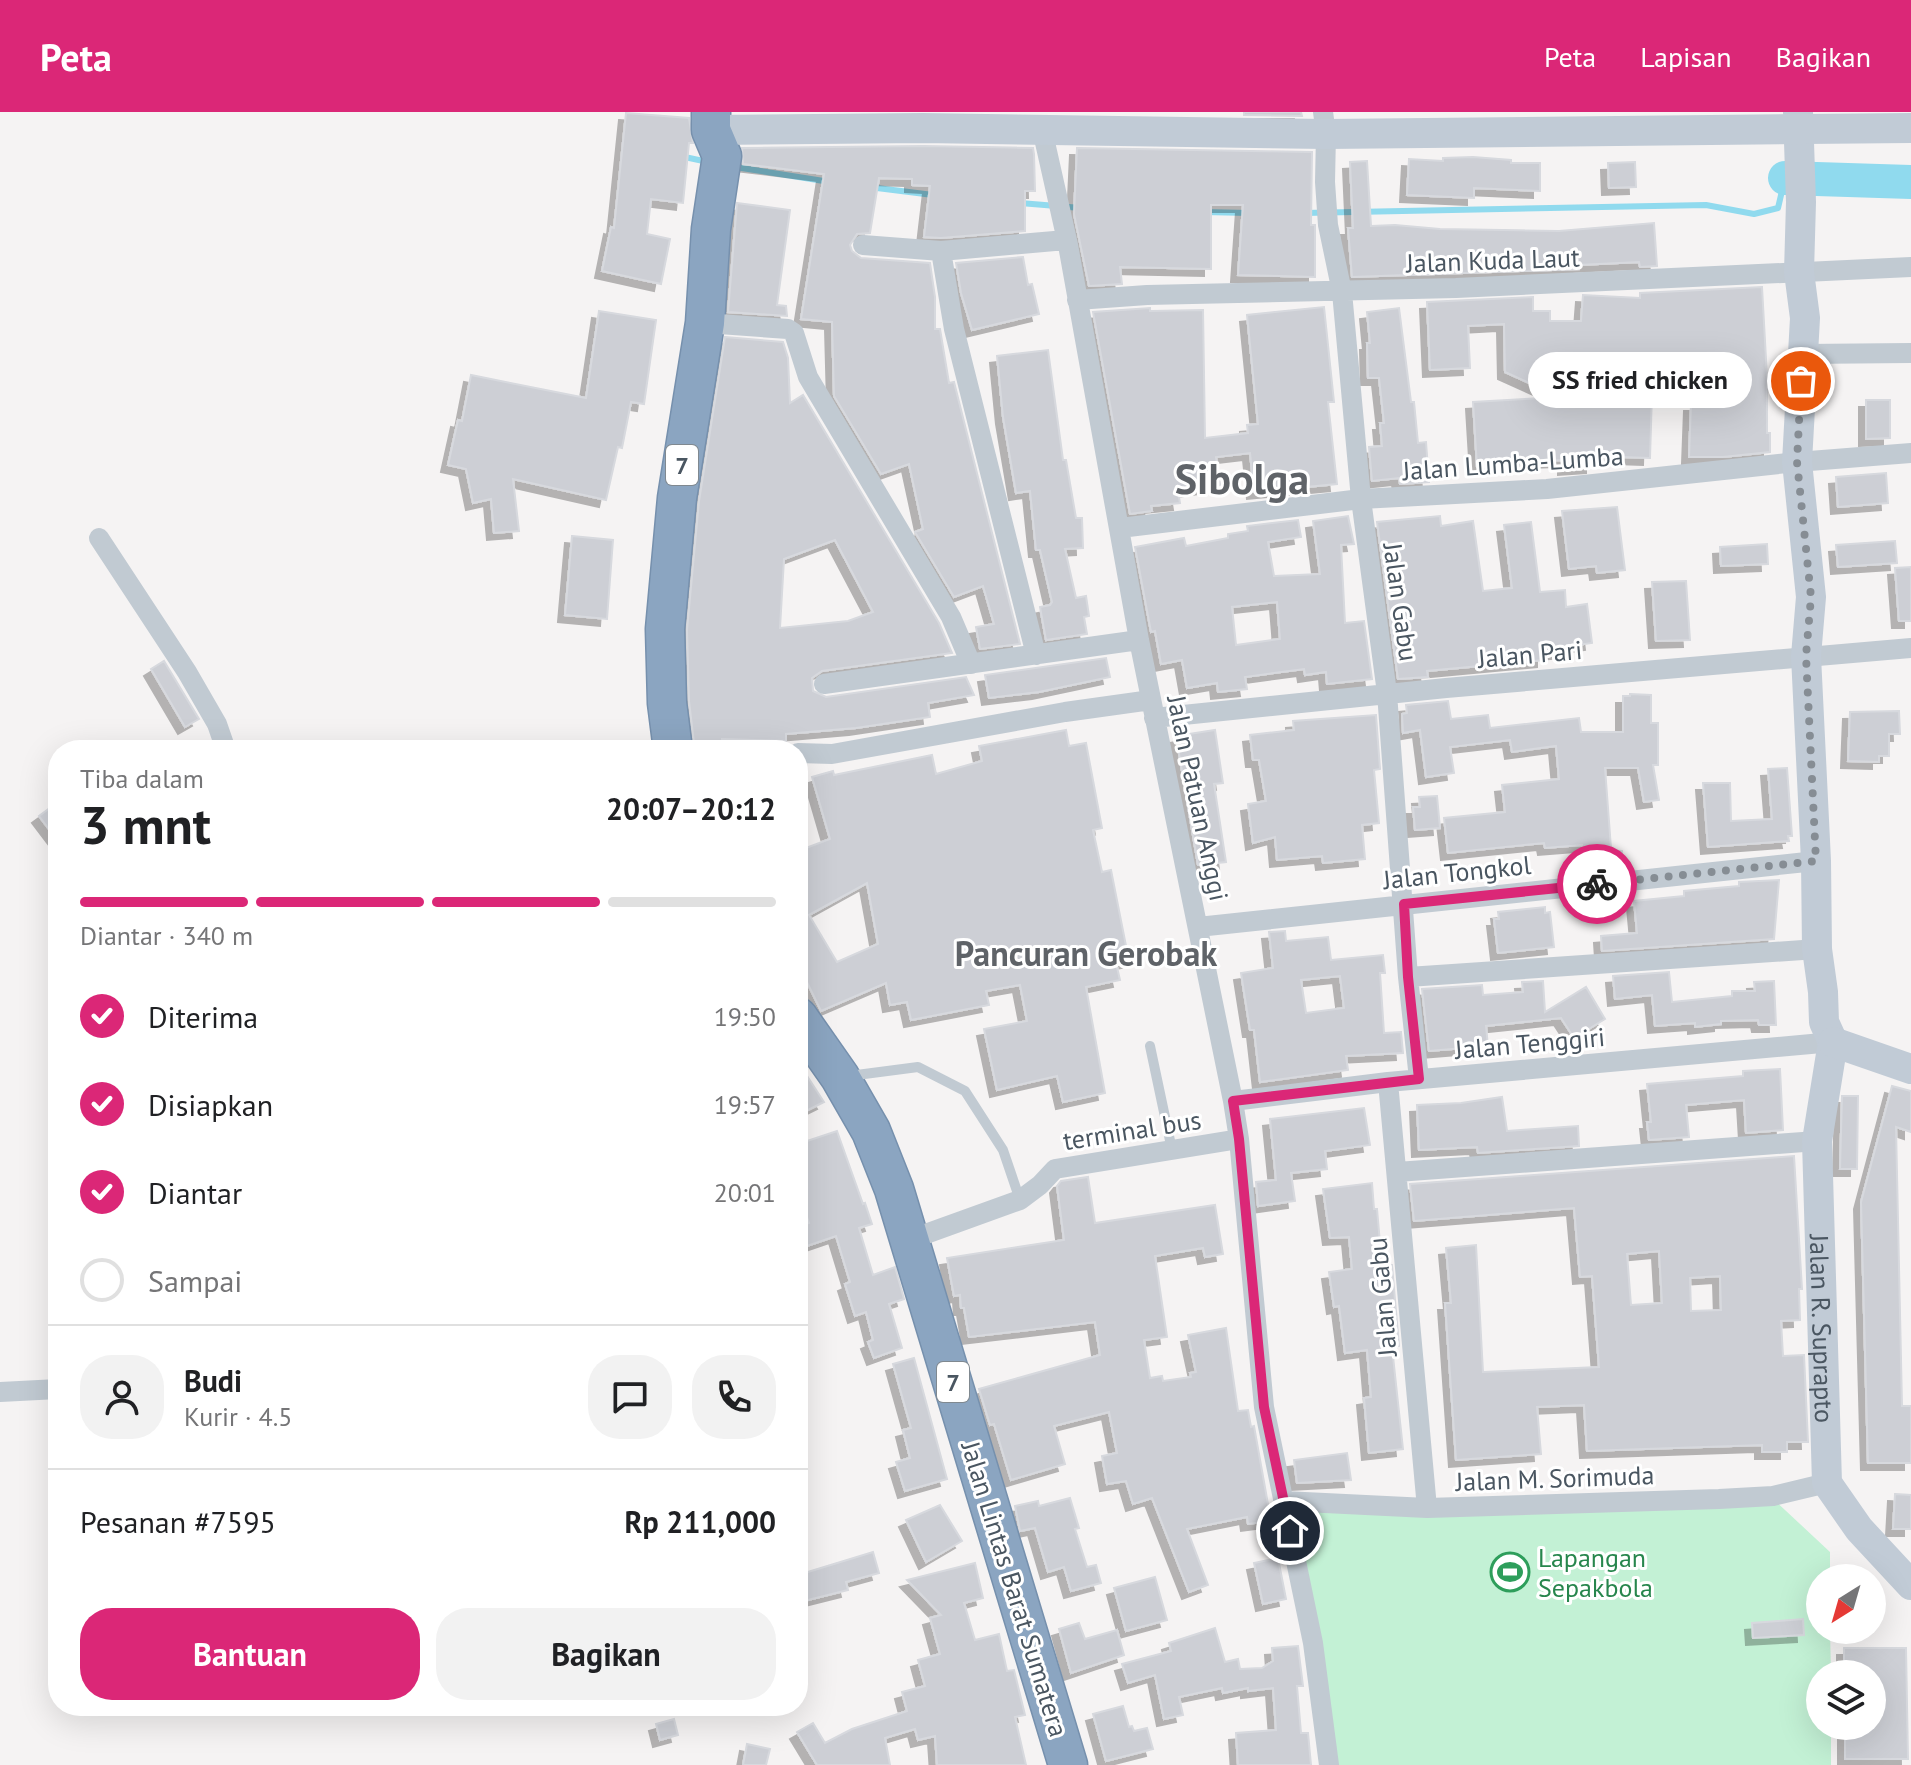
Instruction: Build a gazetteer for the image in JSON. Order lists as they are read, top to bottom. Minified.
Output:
{"streets":{"highway":["7","Jalan Lintas Barat Sumatera"],"street":["Jalan Kuda Laut","Jalan Lumba-Lumba","Jalan Gabu","Jalan Pari","Jalan Patuan Anggi","Jalan Tongkol","Jalan Tenggiri","terminal bus","Jalan R. Suprapto","Jalan M. Sorimuda"]},"crossings":[["Jalan Kuda Laut","Jalan Gabu"],["Jalan Kuda Laut","Jalan Patuan Anggi"],["Jalan Lumba-Lumba","Jalan Gabu"],["Jalan Lumba-Lumba","Jalan Patuan Anggi"],["Jalan Gabu","Jalan Pari"],["Jalan Gabu","Jalan Tongkol"],["Jalan Gabu","Jalan Tenggiri"],["Jalan Gabu","Jalan M. Sorimuda"],["Jalan Pari","Jalan Patuan Anggi"],["Jalan Patuan Anggi","Jalan Tongkol"],["Jalan Patuan Anggi","Jalan Tenggiri"],["Jalan Patuan Anggi","terminal bus"],["Jalan Patuan Anggi","Jalan M. Sorimuda"],["Jalan Tenggiri","Jalan R. Suprapto"],["terminal bus","Jalan Lintas Barat Sumatera"],["Jalan R. Suprapto","Jalan M. Sorimuda"]],"districts":["Sibolga","Pancuran Gerobak"],"places":{"other":["SS fried chicken"],"sports":["Lapangan Sepakbola"]},"north":"bottom left","page":{"header":"Peta","nav":["Peta","Lapisan","Bagikan"],"bubble":"SS fried chicken","heading":["3 mnt","Tiba dalam","20:07–20:12"],"panel":["Budi","Kurir · 4.5","Pesanan #7595","Rp 211,000"],"bar":"Diantar · 340 m","list":[["Diterima","19:50"],["Disiapkan","19:57"],["Diantar","20:01"],"Sampai"],"buttons":["Bantuan","Bagikan"]}}
